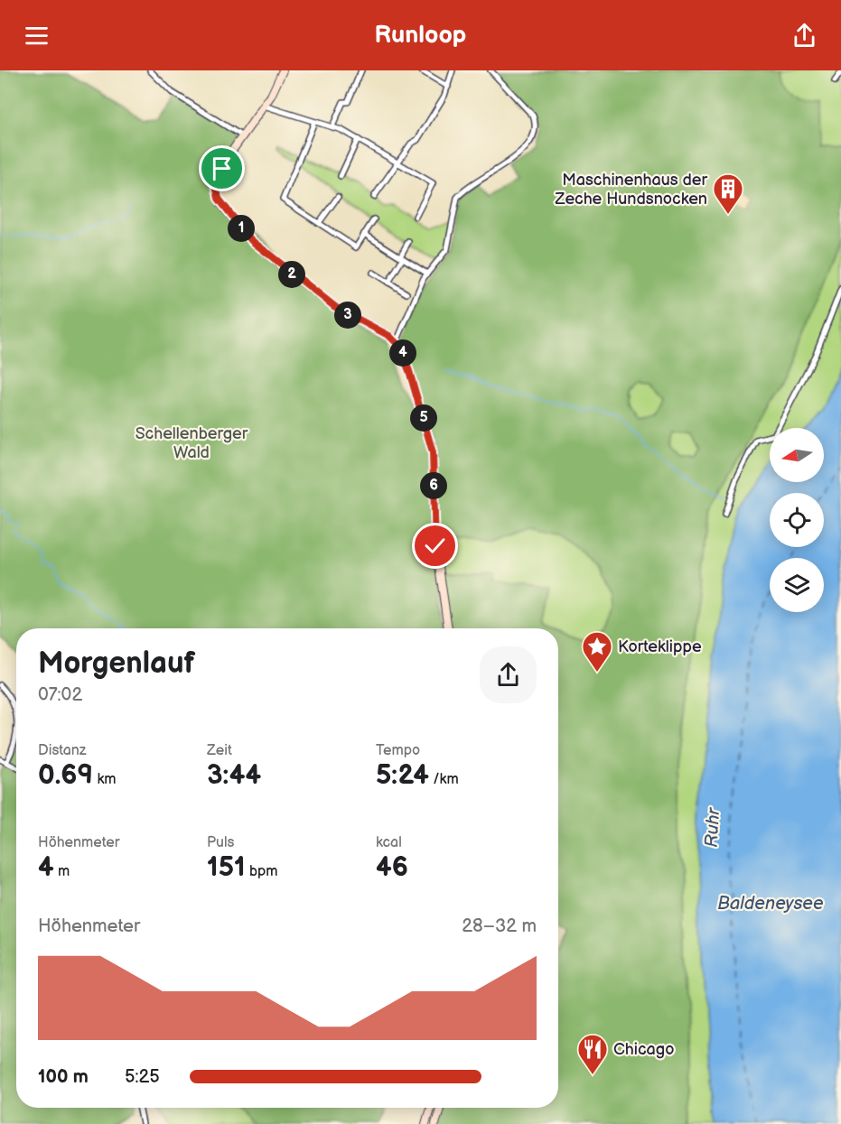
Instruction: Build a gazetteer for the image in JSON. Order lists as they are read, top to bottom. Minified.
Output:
{"water":["Ruhr","Baldeneysee"],"parks":["Schellenberger Wald"],"places":{"building":["Maschinenhaus der Zeche Hundsnocken"],"place":["Korteklippe"],"restaurant":["Chicago"]},"north":"left","page":{"header":"Runloop","pins":["1","2","3","4","5","6"],"heading":["Morgenlauf","07:02"],"stats":[["Distanz","0.69 km"],["Zeit","3:44"],["Tempo","5:24 /km"],["Höhenmeter","4 m"],["Puls","151 bpm"],["kcal","46"]],"chart":["Höhenmeter","28–32 m"],"list":[{"name":"100 m","note":"5:25"}]}}
